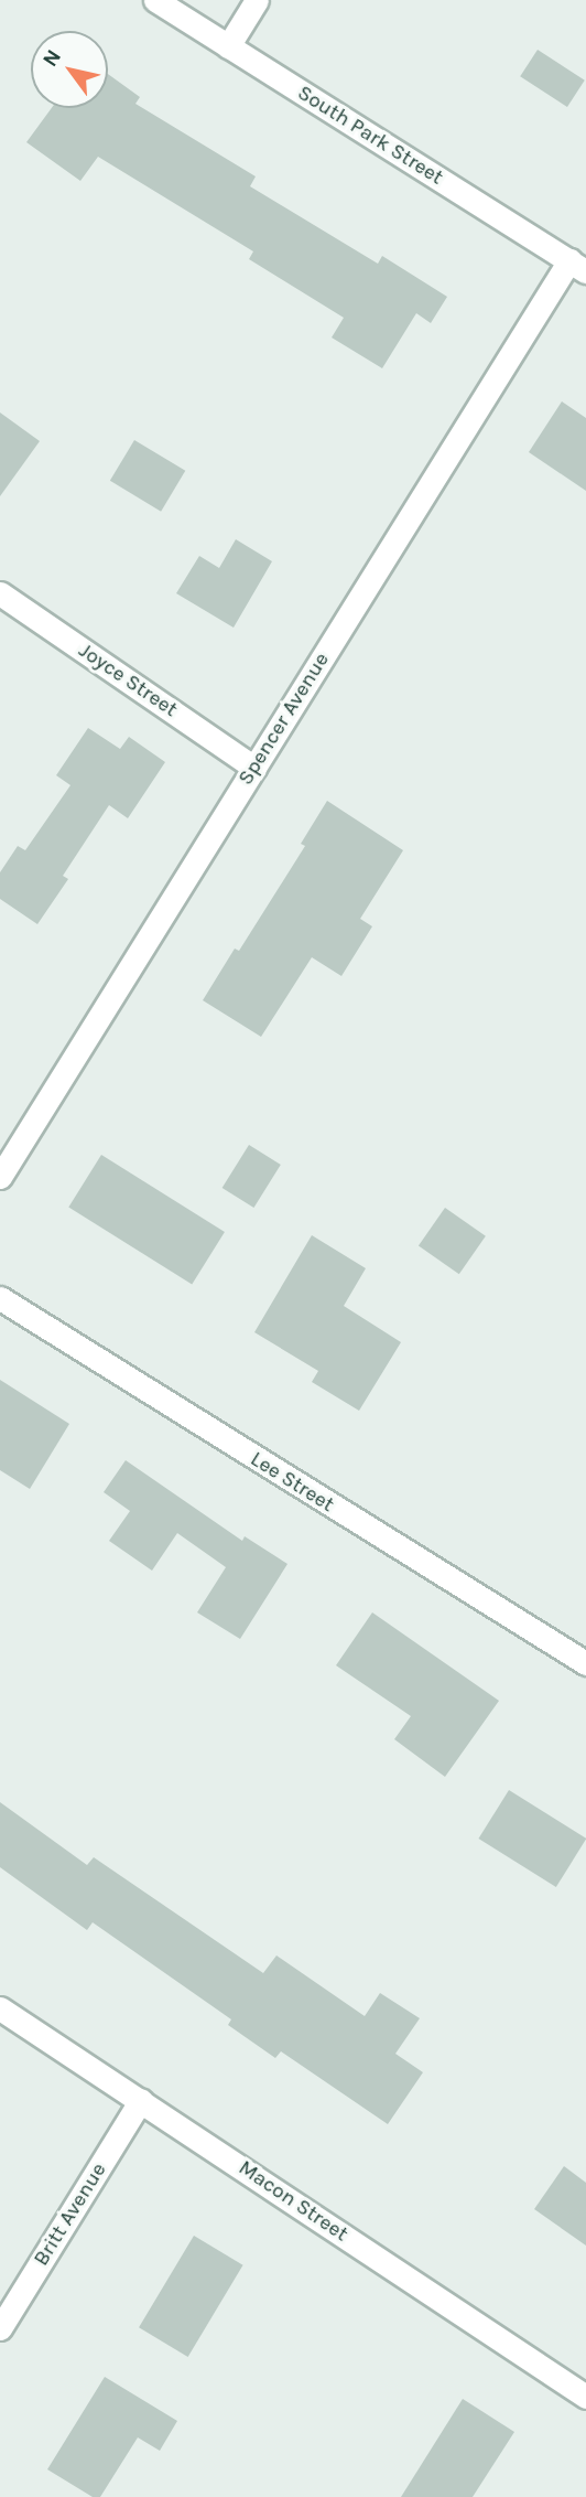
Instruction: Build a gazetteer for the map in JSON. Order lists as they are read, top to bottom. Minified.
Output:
{"streets":{"street":["South Park Street","Joyce Street","Spencer Avenue","Lee Street","Macon Street","Britt Avenue"]},"crossings":[["South Park Street","Spencer Avenue"],["Joyce Street","Spencer Avenue"],["Macon Street","Britt Avenue"]],"north":"top left"}
